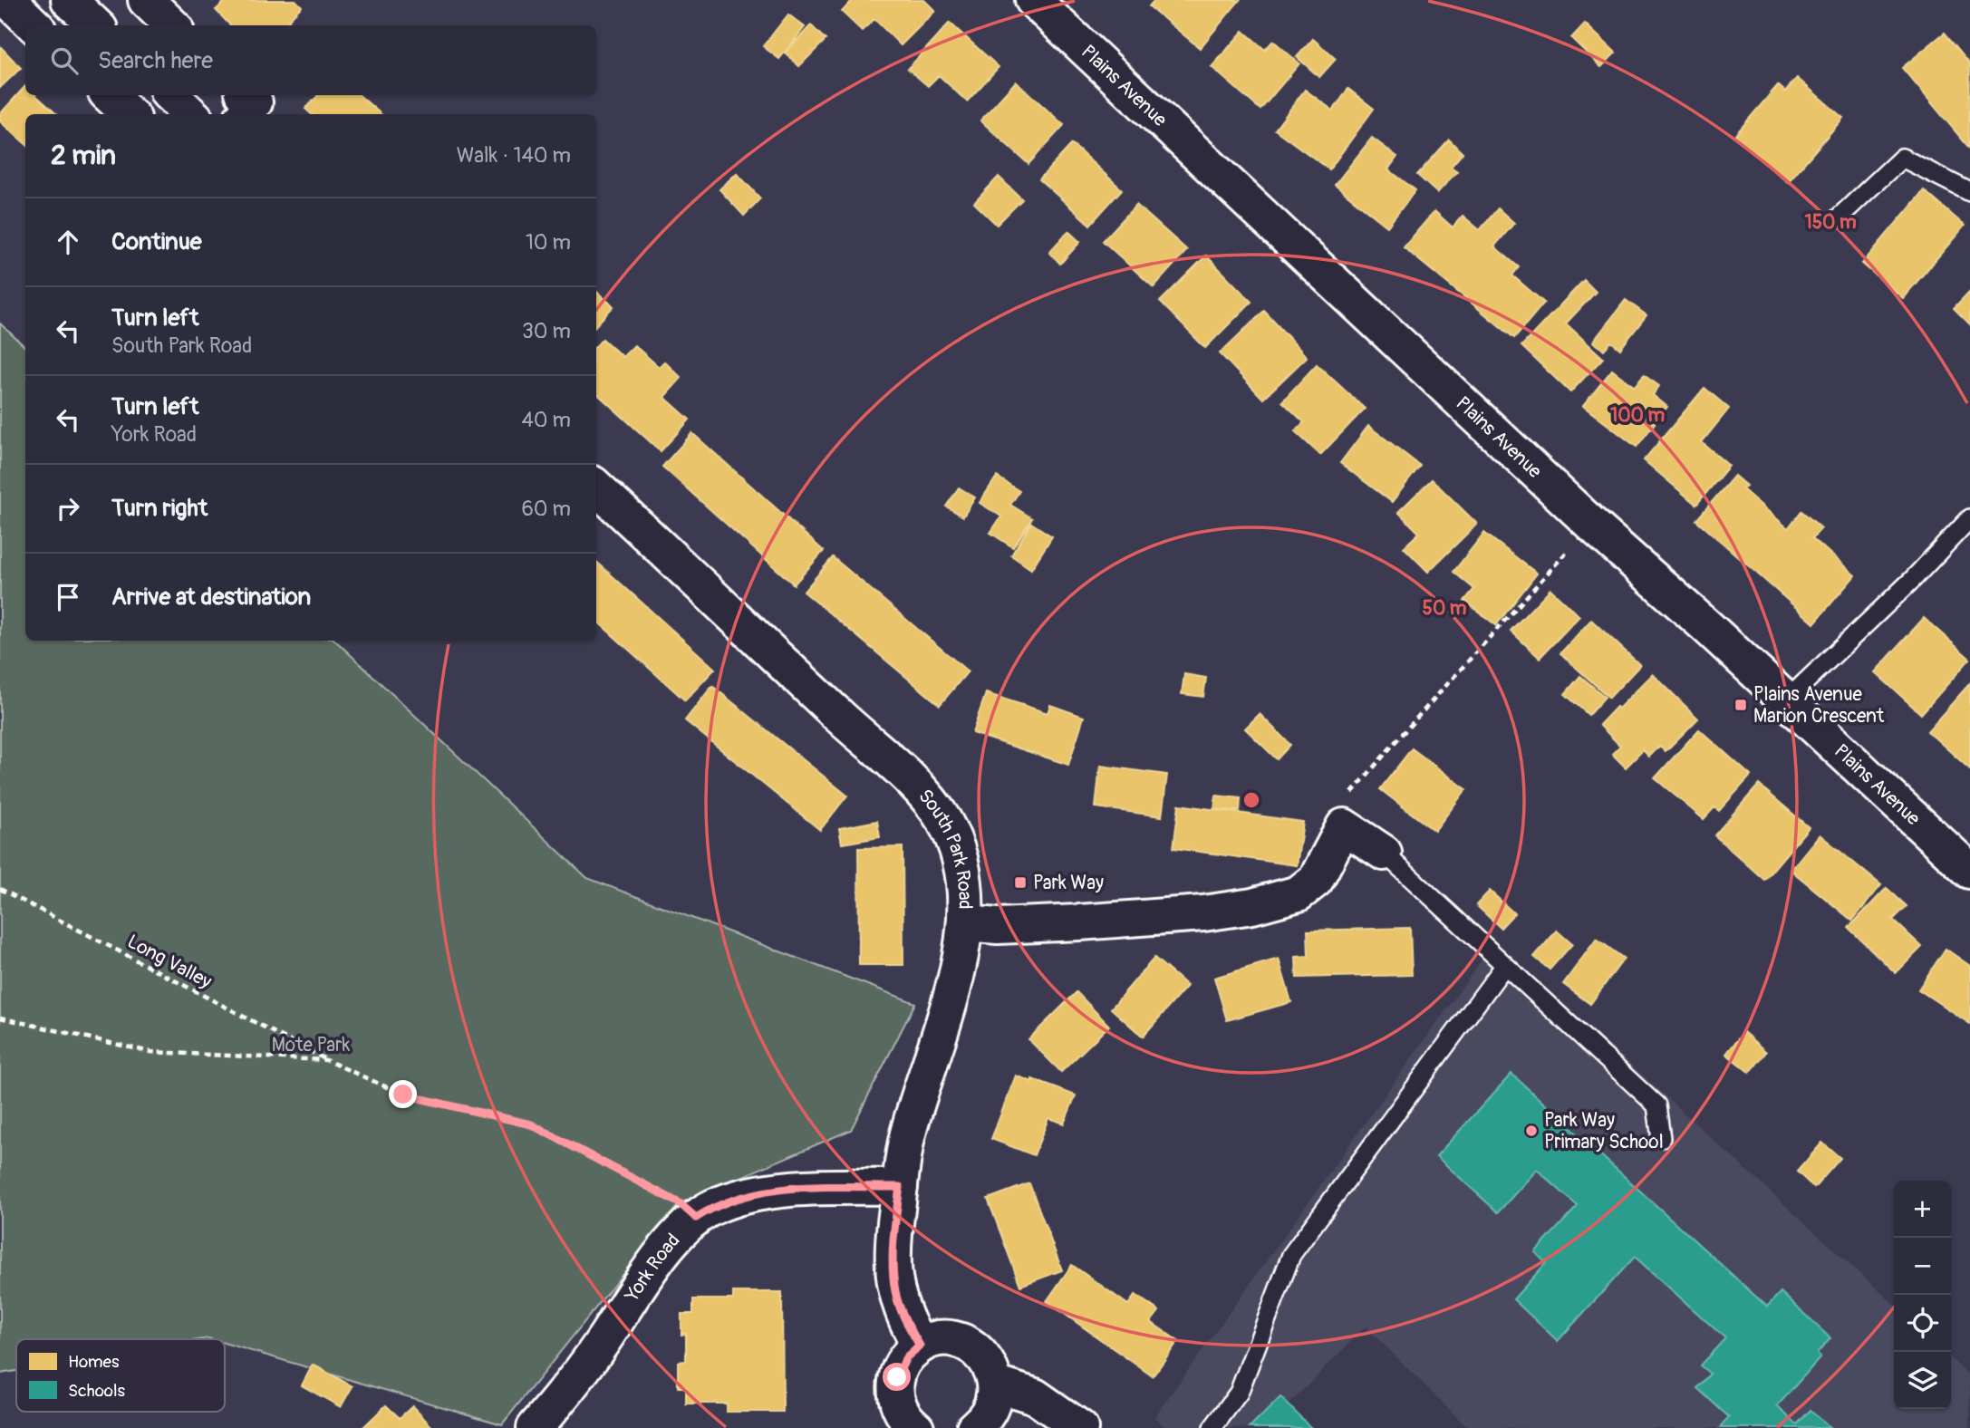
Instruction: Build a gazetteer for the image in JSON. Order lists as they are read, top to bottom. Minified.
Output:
{"streets":{"street":["Plains Avenue","South Park Road","York Road"],"path":["Long Valley"]},"crossings":[["South Park Road","York Road"],["Long Valley","York Road"]],"parks":["Mote Park"],"places":{"transit":["Plains Avenue Marion Crescent","Park Way"],"other":["Park Way Primary School"]},"legend":["Homes","Schools"],"page":{"search":"Search here","heading":["2 min","Walk · 140 m"],"list":[["Continue","10 m"],["Turn left","South Park Road","30 m"],["Turn left","York Road","40 m"],["Turn right","60 m"],"Arrive at destination"],"map_buttons":["+","−"]},"rings":["150 m","100 m","50 m"]}
